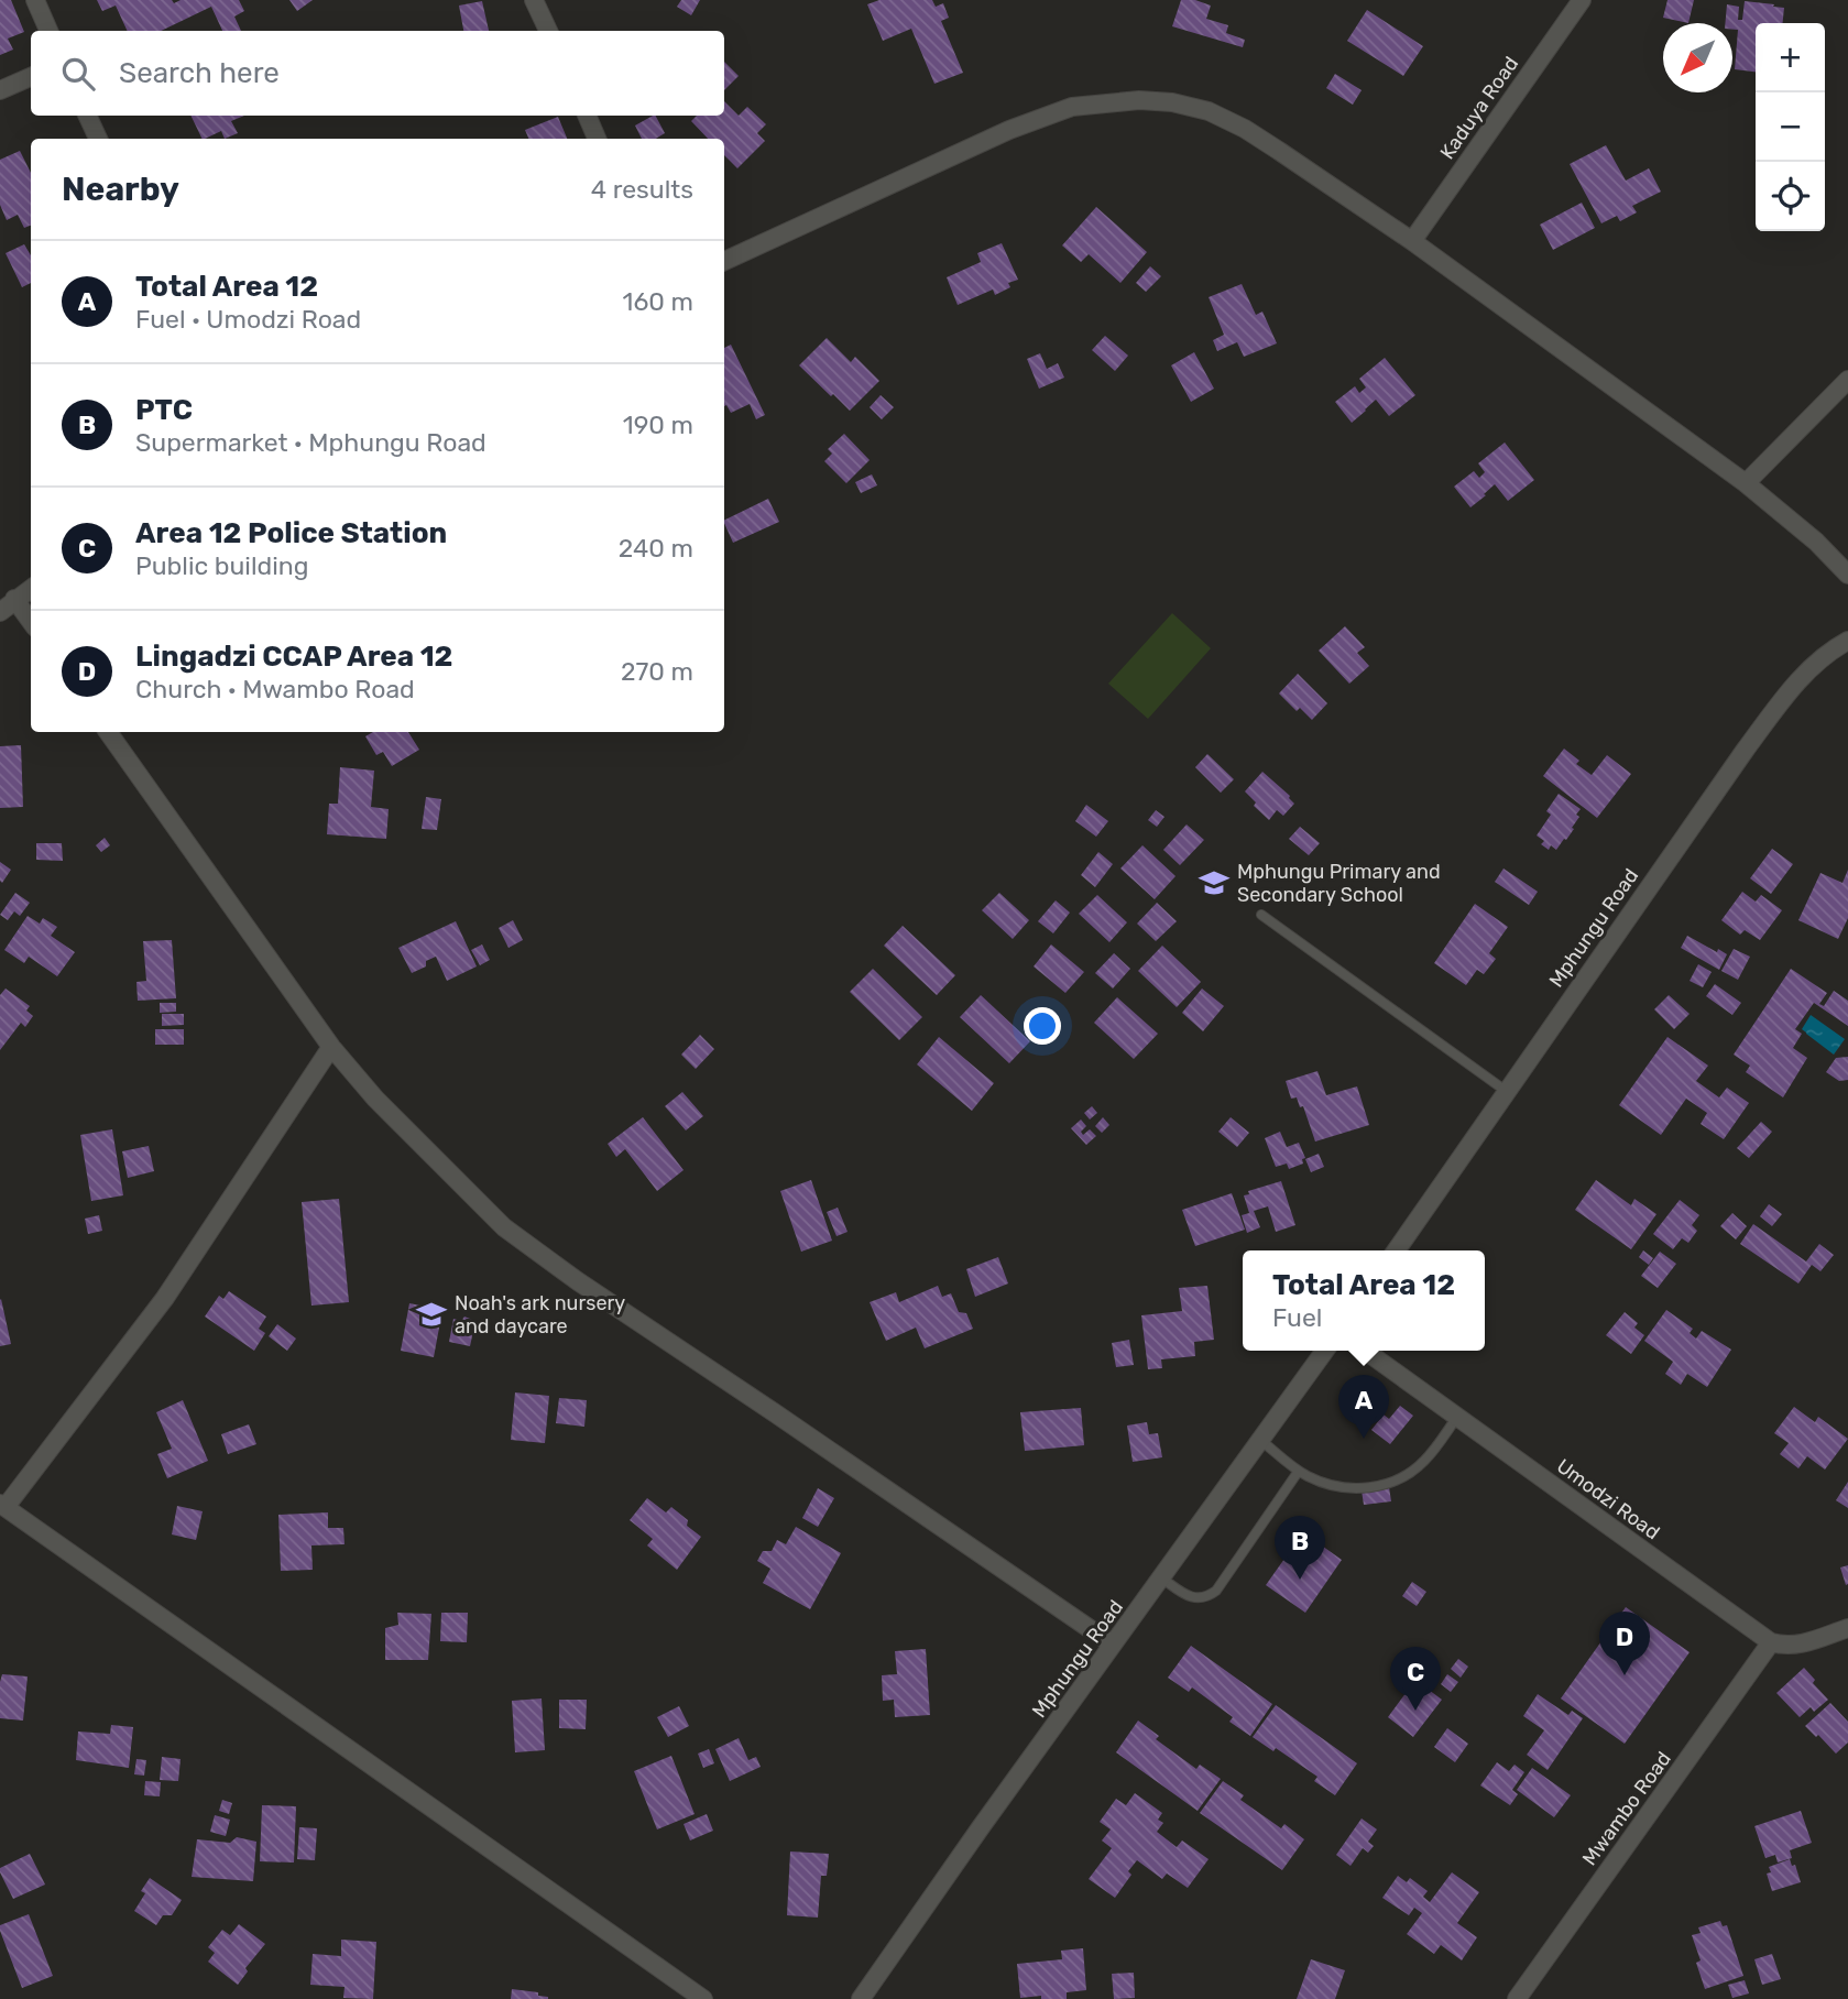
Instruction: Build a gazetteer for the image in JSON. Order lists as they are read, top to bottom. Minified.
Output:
{"streets":{"street":["Kaduya Road","Mphungu Road","Umodzi Road","Mwambo Road"]},"crossings":[["Umodzi Road","Mwambo Road"]],"places":{"school or university":["Mphungu Primary and Secondary School","Noah's ark nursery and daycare"]},"north":"bottom left","page":{"map_buttons":["+","−"],"search":"Search here","heading":["Nearby","4 results"],"list":[{"mark":"A","name":"Total Area 12","note":"Fuel · Umodzi Road","value":"160 m"},{"mark":"B","name":"PTC","note":"Supermarket · Mphungu Road","value":"190 m"},{"mark":"C","name":"Area 12 Police Station","note":"Public building","value":"240 m"},{"mark":"D","name":"Lingadzi CCAP Area 12","note":"Church · Mwambo Road","value":"270 m"}],"popup":["Total Area 12","Fuel"],"pins":["A","B","D","C"]}}
